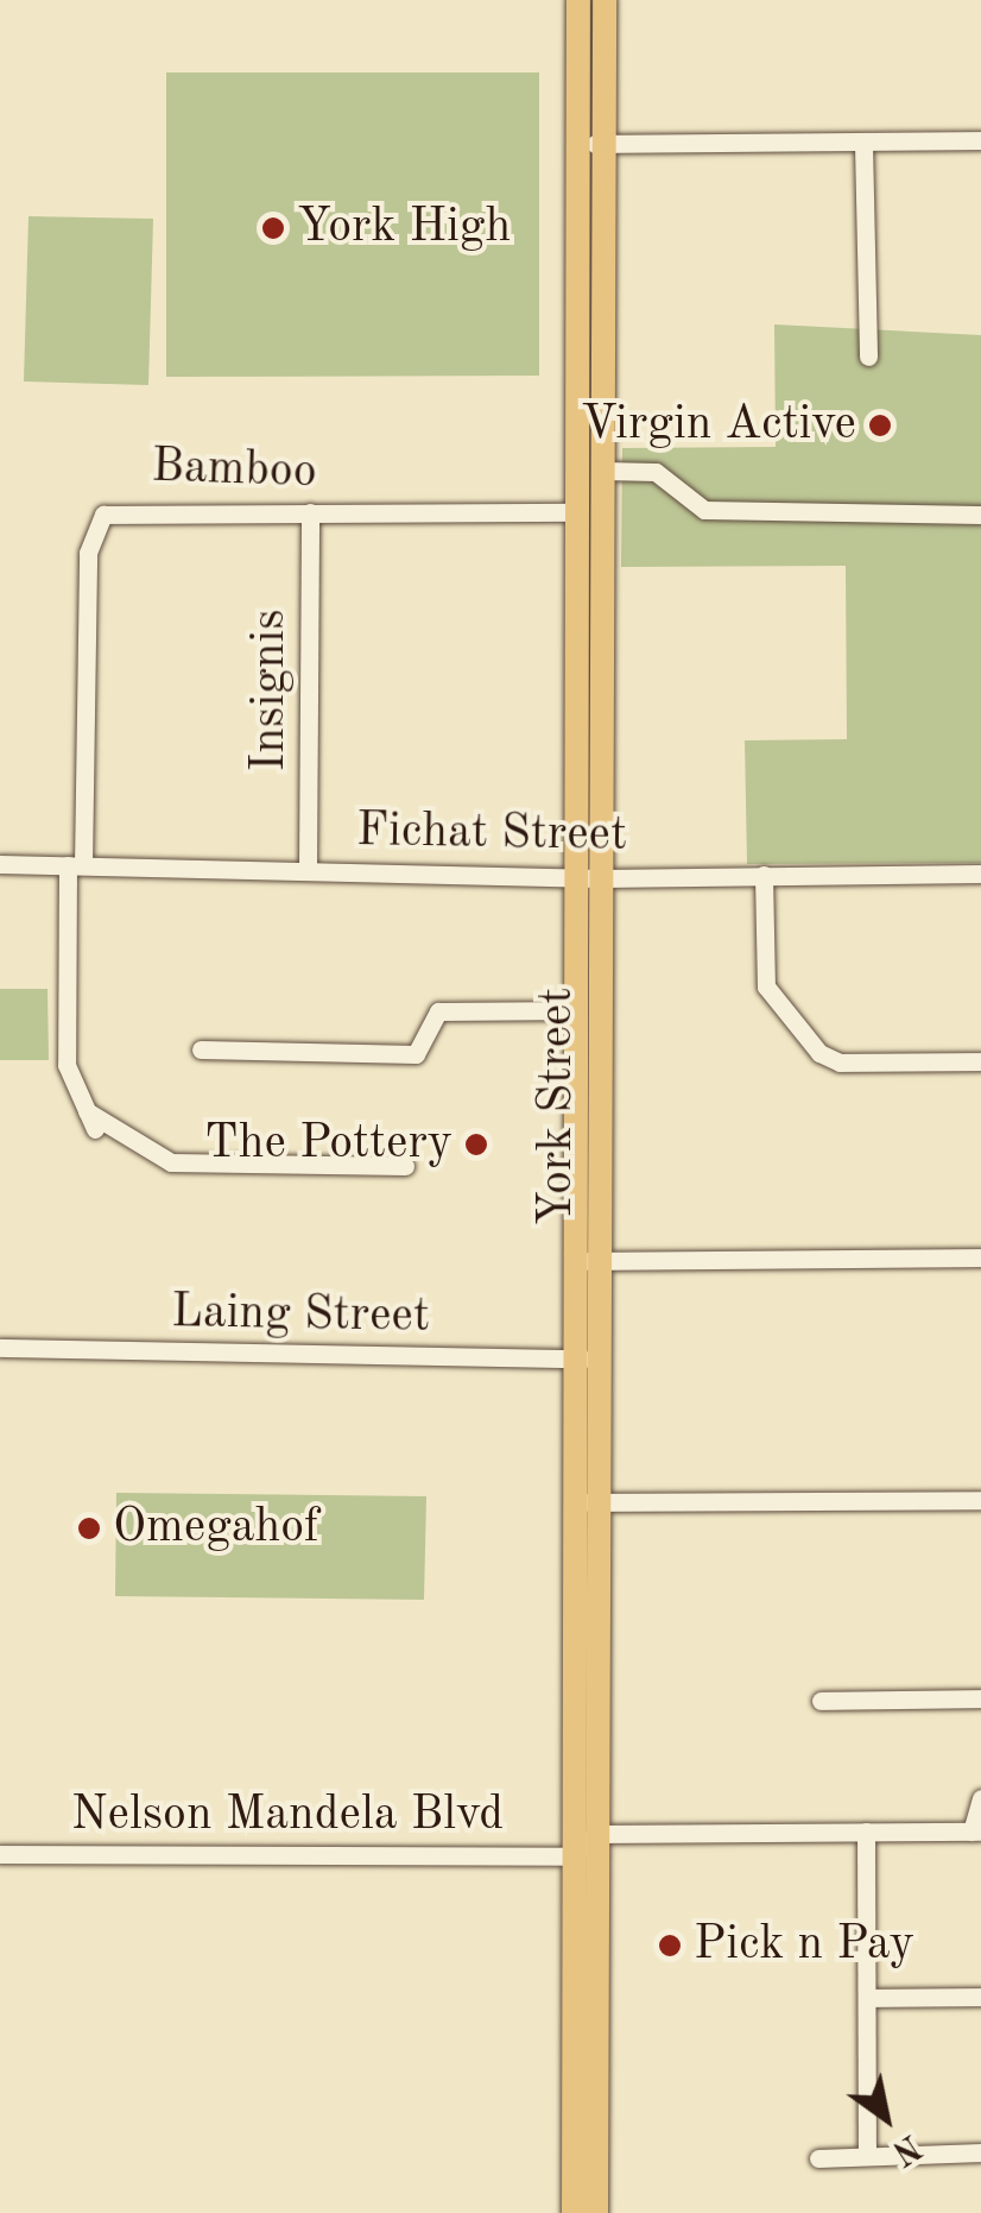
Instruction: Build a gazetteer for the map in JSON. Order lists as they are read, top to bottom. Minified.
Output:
{"streets":{"main road":["York Street"],"street":["Bamboo","Insignis","Fichat Street","Laing Street","Nelson Mandela Blvd"]},"crossings":[["Bamboo","Insignis"],["Bamboo","Fichat Street"],["Bamboo","York Street"],["Insignis","Fichat Street"],["Fichat Street","York Street"],["York Street","Laing Street"],["York Street","Nelson Mandela Blvd"]],"places":["York High","Virgin Active","The Pottery","Omegahof","Pick n Pay"],"north":"bottom right"}
